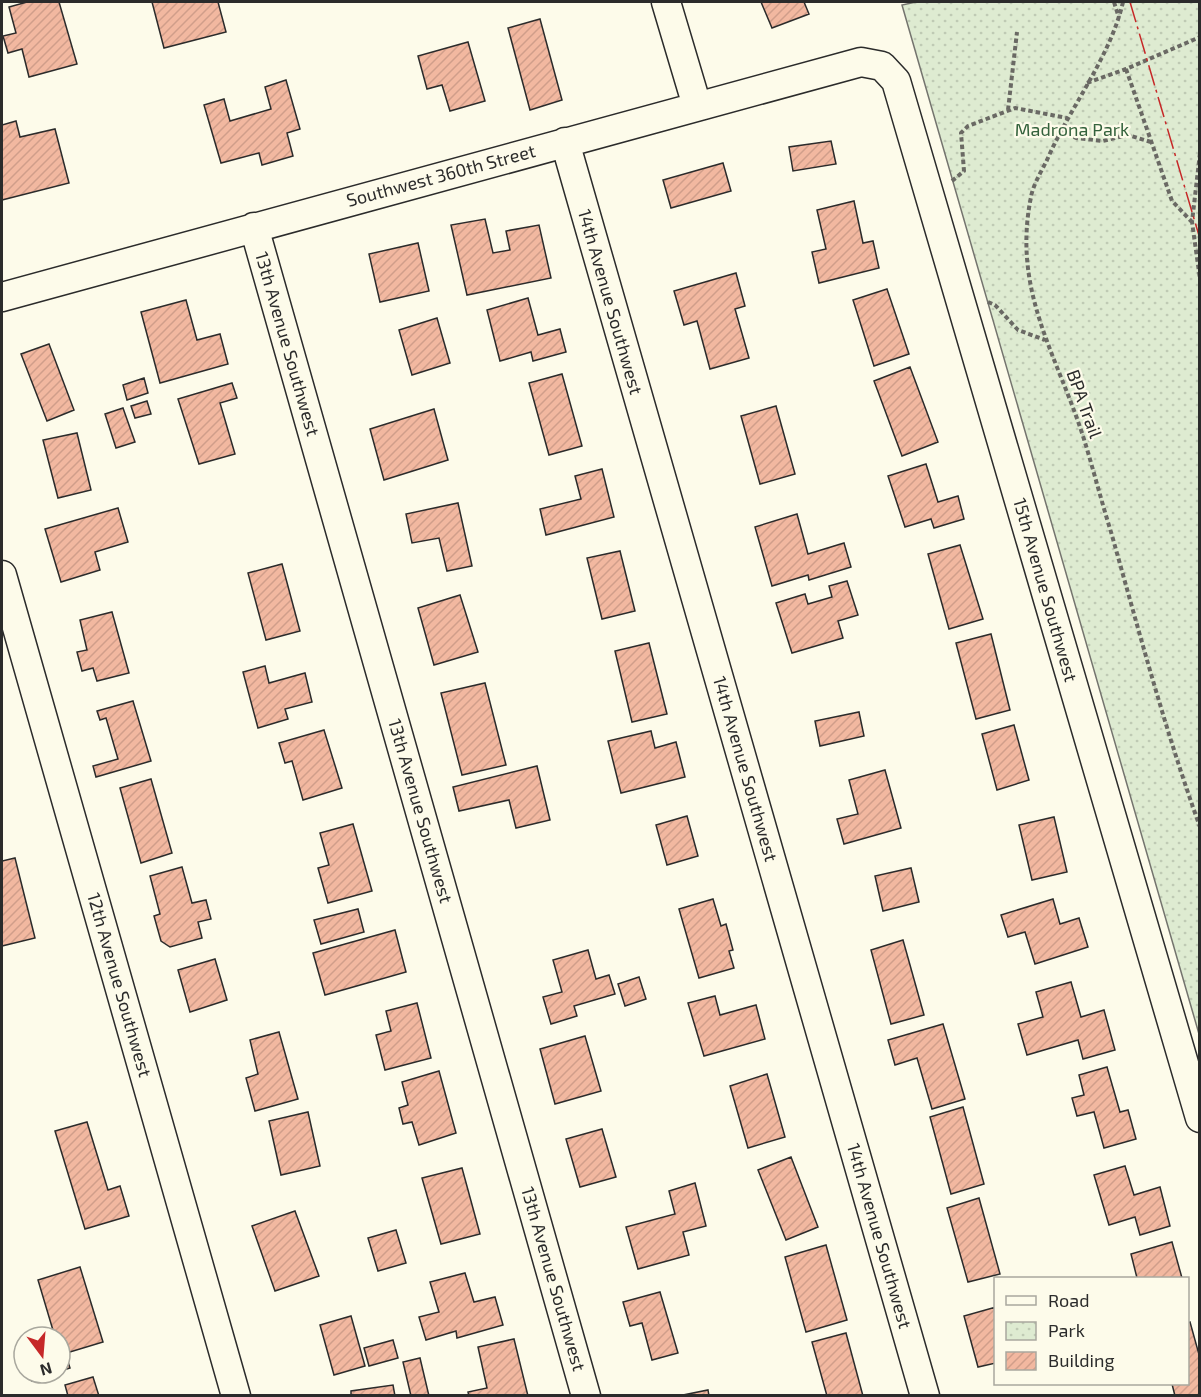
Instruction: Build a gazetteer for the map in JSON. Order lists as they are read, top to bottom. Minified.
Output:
{"streets":{"street":["Southwest 360th Street","14th Avenue Southwest","13th Avenue Southwest","15th Avenue Southwest","12th Avenue Southwest"],"path":["BPA Trail"]},"crossings":[["Southwest 360th Street","14th Avenue Southwest"],["Southwest 360th Street","13th Avenue Southwest"],["Southwest 360th Street","15th Avenue Southwest"]],"parks":["Madrona Park"],"legend":["Road","Park","Building"],"north":"bottom"}
